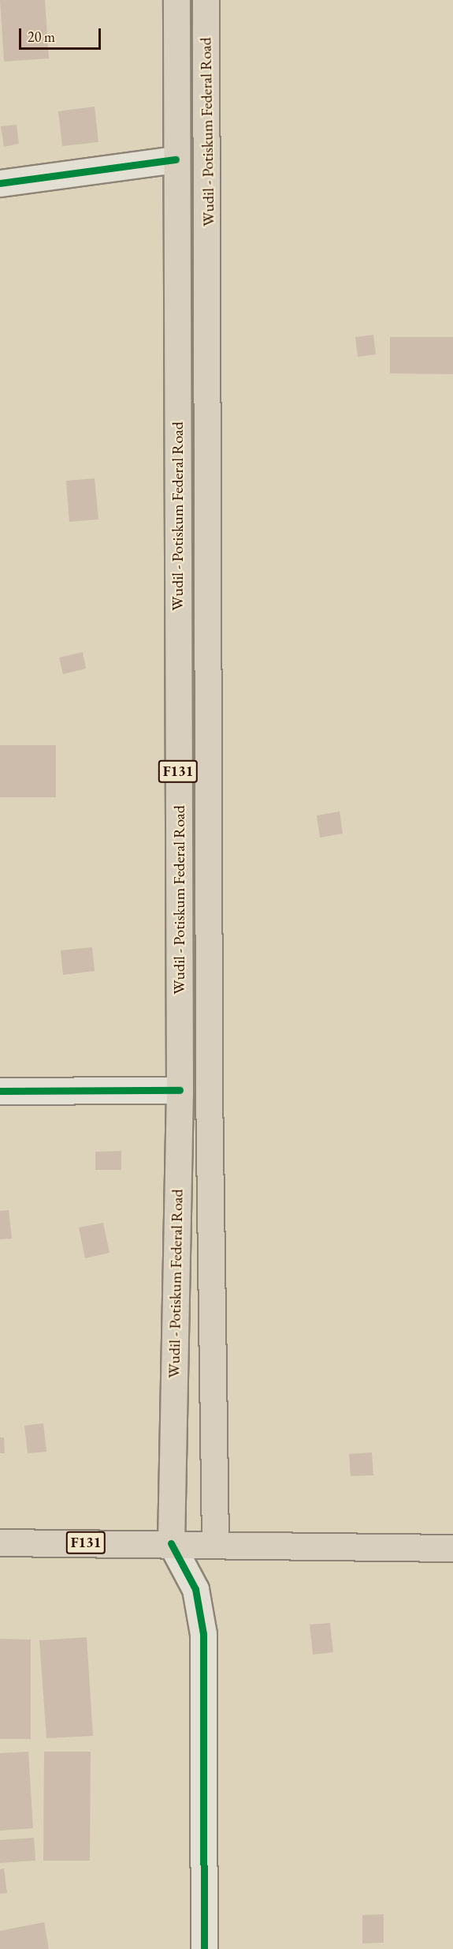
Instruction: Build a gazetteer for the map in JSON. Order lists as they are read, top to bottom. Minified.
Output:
{"streets":{"main road":["Wudil - Potiskum Federal Road","F131"]},"crossings":[["Wudil - Potiskum Federal Road","F131"]],"scale_bar":"20 m"}
